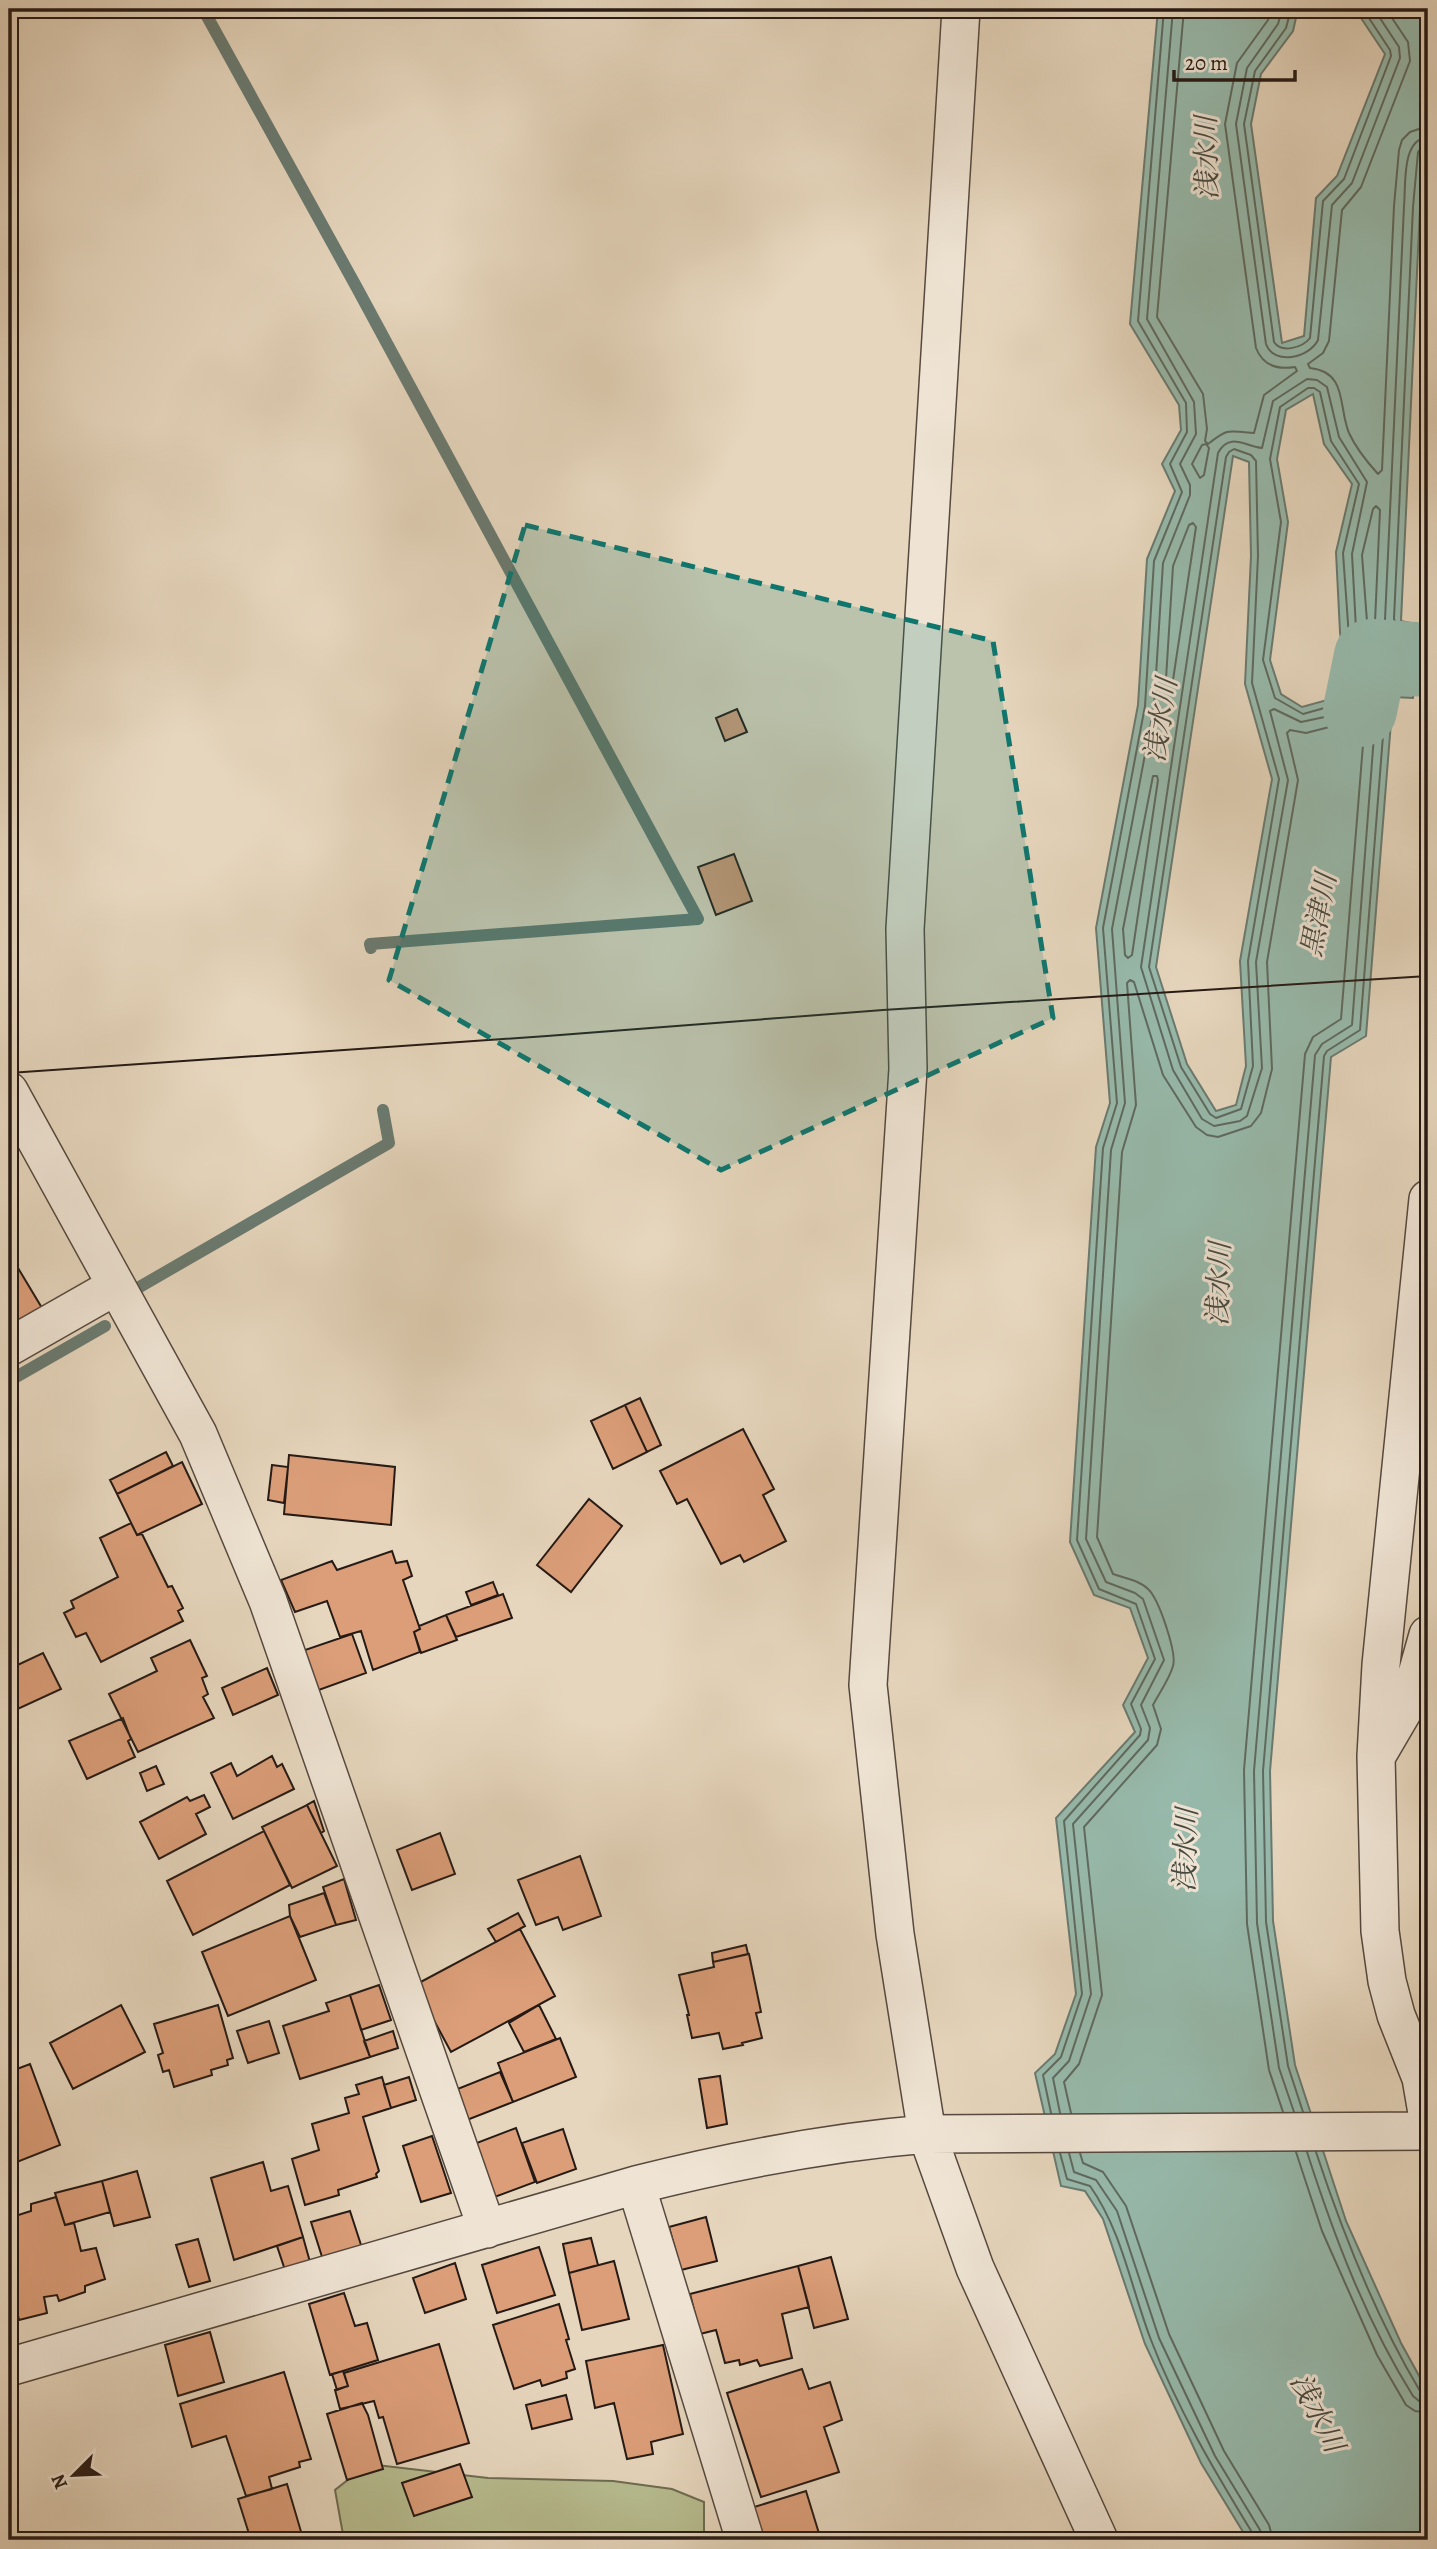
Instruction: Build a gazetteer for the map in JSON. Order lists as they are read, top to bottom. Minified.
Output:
{"water":["浅水川","黒津川"],"scale_bar":"20 m","north":"bottom left"}
